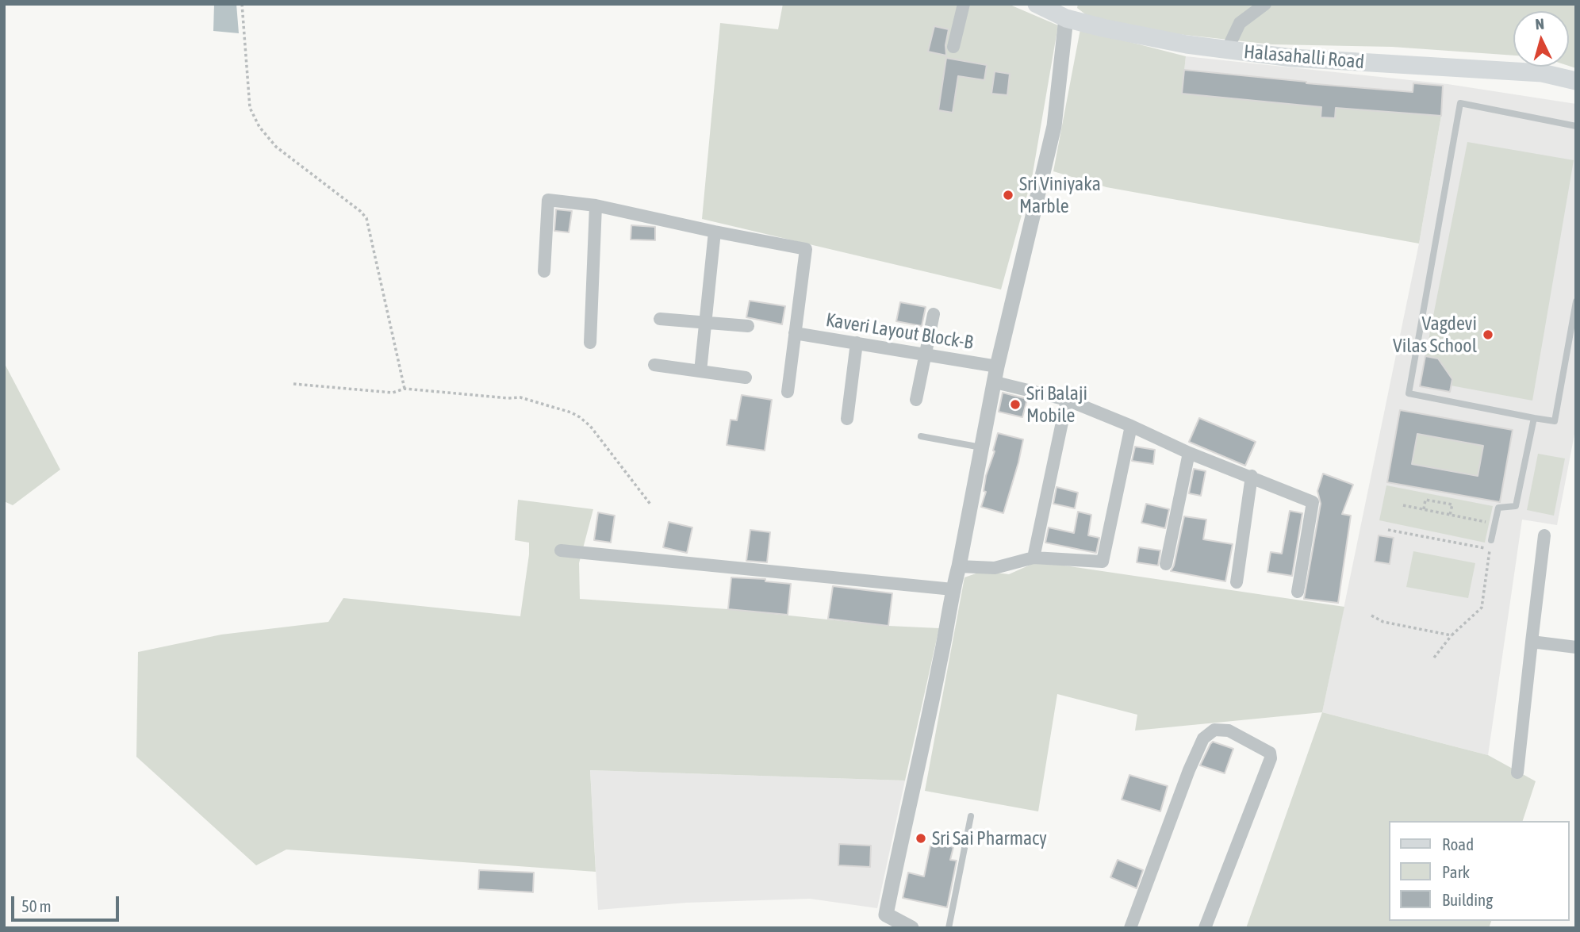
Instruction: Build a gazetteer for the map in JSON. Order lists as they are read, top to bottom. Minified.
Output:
{"streets":{"main road":["Halasahalli Road"],"street":["Kaveri Layout Block-B"]},"places":["Sri Viniyaka Marble","Vagdevi Vilas School","Sri Balaji Mobile","Sri Sai Pharmacy"],"legend":["Road","Park","Building"],"scale_bar":"50 m","north":"top"}
